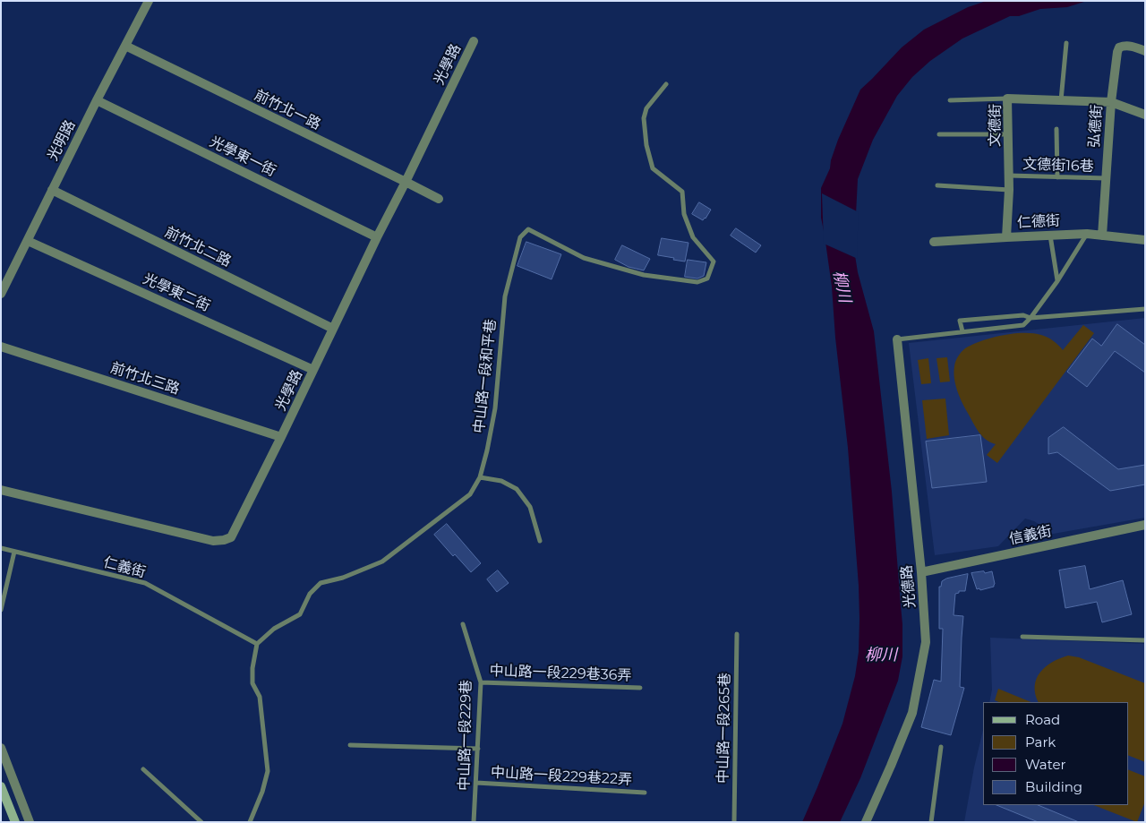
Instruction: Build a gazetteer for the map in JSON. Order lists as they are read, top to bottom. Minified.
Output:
{"streets":{"street":["光學路","前竹北一路","文德街","弘德街","光明路","光學東一街","仁德街","前竹北二路","光學東二街","前竹北三路","信義街","光德路"],"lane":["文德街16巷","中山路一段和平巷","仁義街","中山路一段229巷36弄","中山路一段265巷","中山路一段229巷","中山路一段229巷22弄"]},"crossings":[["光學路","前竹北一路"],["光學路","光學東一街"],["光學路","前竹北二路"],["光學路","光學東二街"],["光學路","前竹北三路"],["前竹北一路","光明路"],["文德街","弘德街"],["文德街","文德街16巷"],["文德街","仁德街"],["弘德街","文德街16巷"],["弘德街","仁德街"],["光明路","光學東一街"],["光明路","前竹北二路"],["光明路","光學東二街"],["中山路一段和平巷","仁義街"],["信義街","光德路"],["中山路一段229巷36弄","中山路一段229巷"],["中山路一段229巷","中山路一段229巷22弄"]],"water":["柳川"],"legend":["Road","Park","Water","Building"]}
